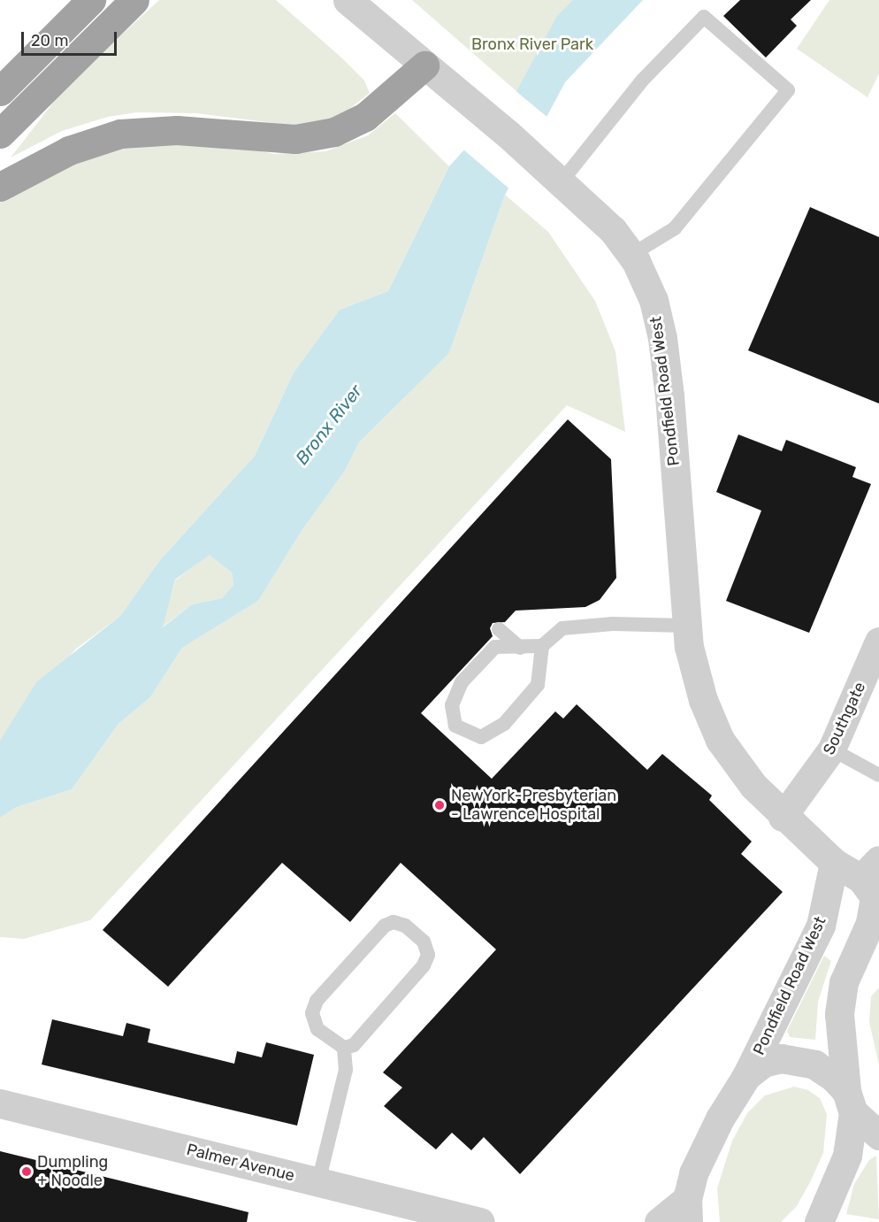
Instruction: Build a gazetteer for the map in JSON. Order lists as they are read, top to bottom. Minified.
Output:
{"streets":{"street":["Pondfield Road West","Southgate","Palmer Avenue"]},"crossings":[["Pondfield Road West","Southgate"]],"water":["Bronx River"],"parks":["Bronx River Park"],"places":["NewYork-Presbyterian - Lawrence Hospital","Dumpling + Noodle"],"scale_bar":"20 m"}
